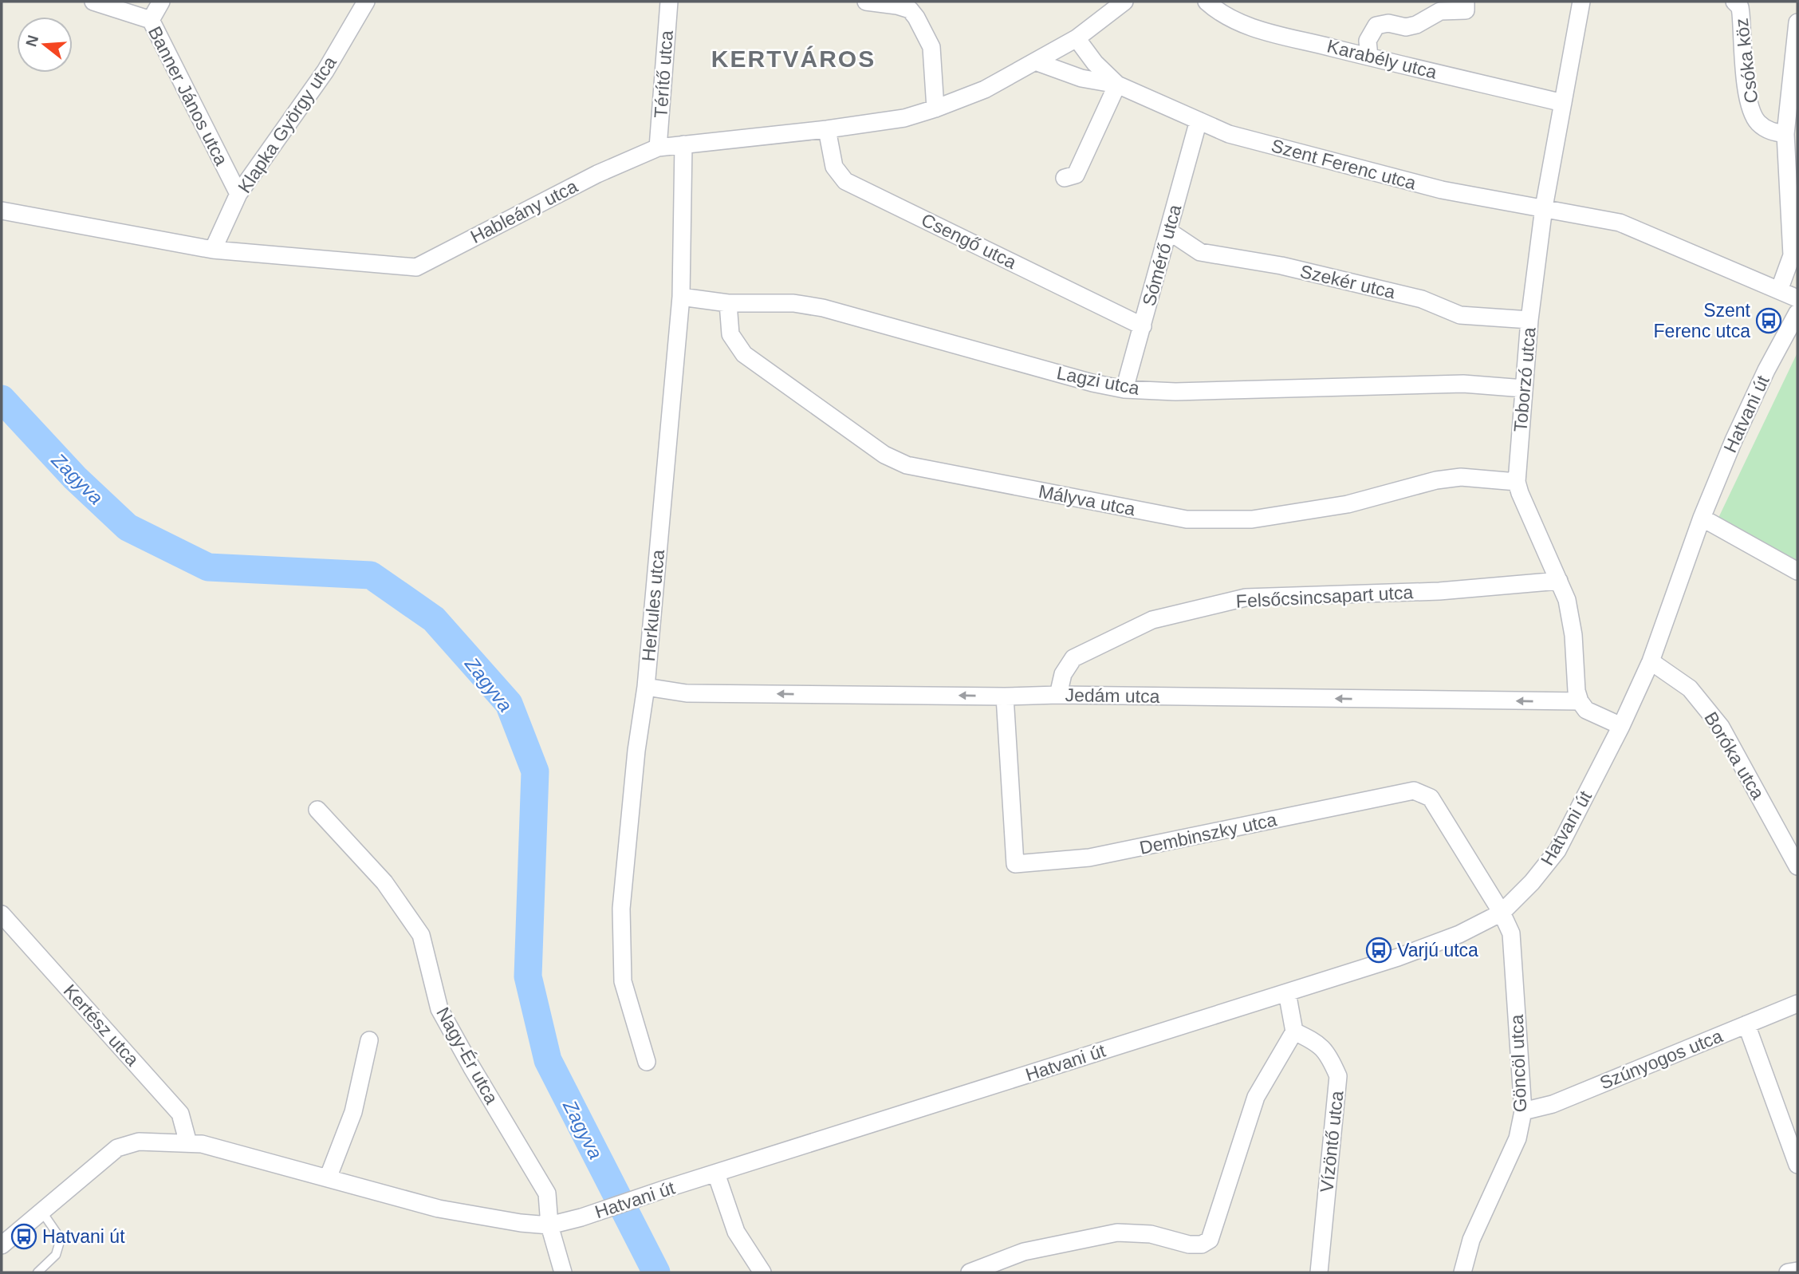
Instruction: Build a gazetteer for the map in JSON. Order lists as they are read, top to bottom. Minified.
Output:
{"streets":{"street":["Karabély utca","Csóka köz","Térítő utca","Banner János utca","Klapka György utca","Szent Ferenc utca","Hableány utca","Csengő utca","Sómérő utca","Szekér utca","Toborzó utca","Lagzi utca","Hatvani út","Mályva utca","Felsőcsincsapart utca","Herkules utca","Jedám utca","Boróka utca","Dembinszky utca","Kertész utca","Nagy-Ér utca","Szúnyogos utca","Göncöl utca","Vízöntő utca"]},"crossings":[["Karabély utca","Toborzó utca"],["Térítő utca","Hableány utca"],["Banner János utca","Klapka György utca"],["Klapka György utca","Hableány utca"],["Szent Ferenc utca","Hableány utca"],["Szent Ferenc utca","Sómérő utca"],["Szent Ferenc utca","Toborzó utca"],["Hableány utca","Csengő utca"],["Hableány utca","Herkules utca"],["Csengő utca","Sómérő utca"],["Sómérő utca","Szekér utca"],["Sómérő utca","Lagzi utca"],["Szekér utca","Toborzó utca"],["Toborzó utca","Lagzi utca"],["Toborzó utca","Mályva utca"],["Toborzó utca","Felsőcsincsapart utca"],["Toborzó utca","Jedám utca"],["Lagzi utca","Mályva utca"],["Lagzi utca","Herkules utca"],["Hatvani út","Boróka utca"],["Hatvani út","Dembinszky utca"],["Hatvani út","Kertész utca"],["Hatvani út","Nagy-Ér utca"],["Hatvani út","Göncöl utca"],["Felsőcsincsapart utca","Jedám utca"],["Herkules utca","Jedám utca"],["Jedám utca","Dembinszky utca"],["Dembinszky utca","Göncöl utca"],["Szúnyogos utca","Göncöl utca"]],"one_way":["Jedám utca"],"districts":["KERTVÁROS"],"water":["Zagyva"],"places":{"bus stop":["Szent Ferenc utca","Varjú utca","Hatvani út"]},"north":"left"}
